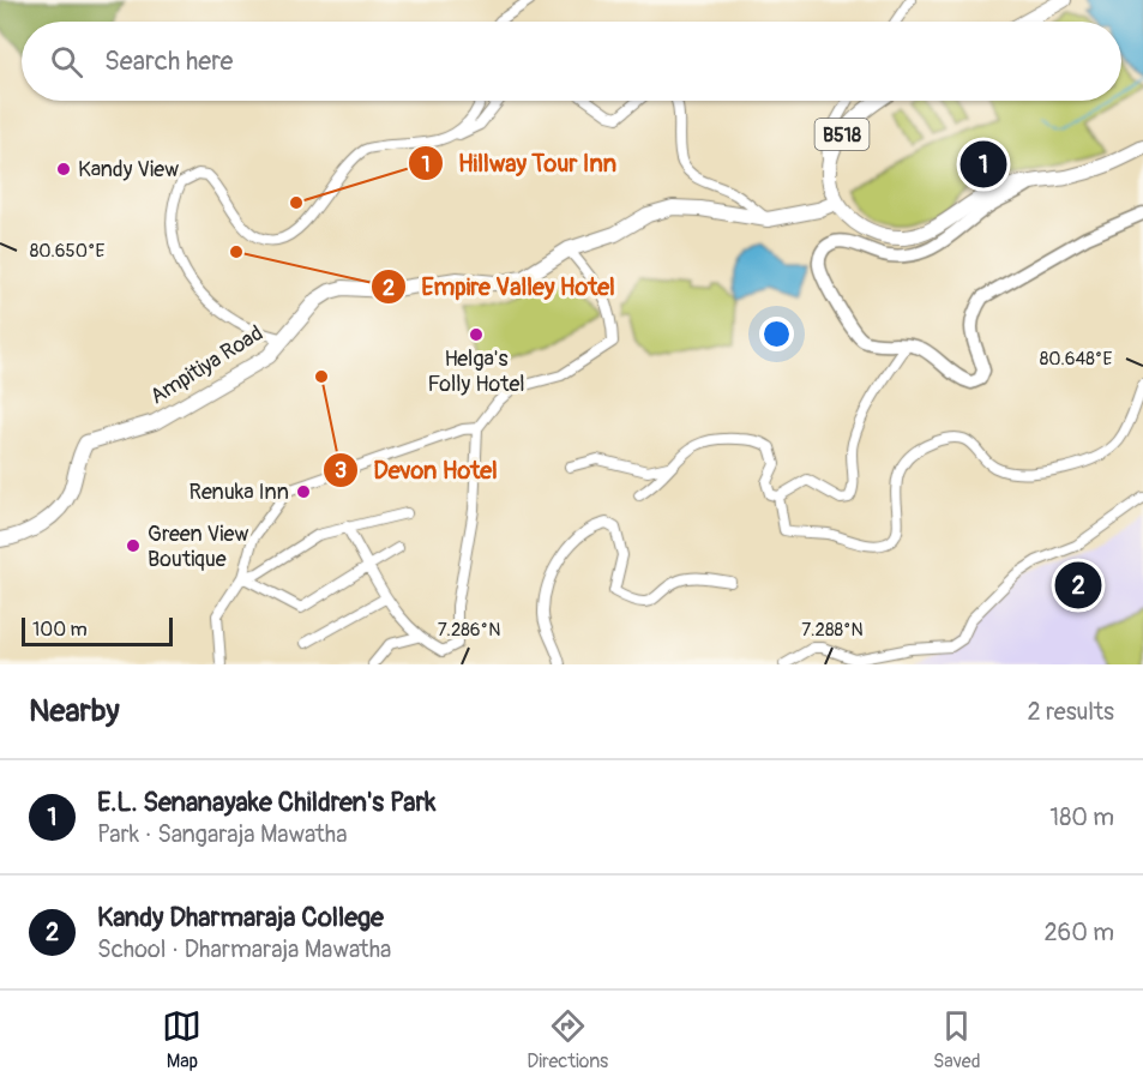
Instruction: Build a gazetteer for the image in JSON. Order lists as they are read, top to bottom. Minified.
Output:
{"streets":{"main road":["B518","Ampitiya Road"]},"crossings":[["B518","Ampitiya Road"]],"places":["Kandy View","Hillway Tour Inn","Empire Valley Hotel","Helga's Folly Hotel","Devon Hotel","Renuka Inn","Green View Boutique"],"scale_bar":"100 m","page":{"search":"Search here","pins":["1","2"],"scale":"100 m","heading":["Nearby","2 results"],"list":[{"mark":"1","name":"E.L. Senanayake Children's Park","note":"Park · Sangaraja Mawatha","value":"180 m"},{"mark":"2","name":"Kandy Dharmaraja College","note":"School · Dharmaraja Mawatha","value":"260 m"}],"nav":["Map","Directions","Saved"]},"coordinates":["80.650°E","80.648°E","7.286°N","7.288°N"]}
